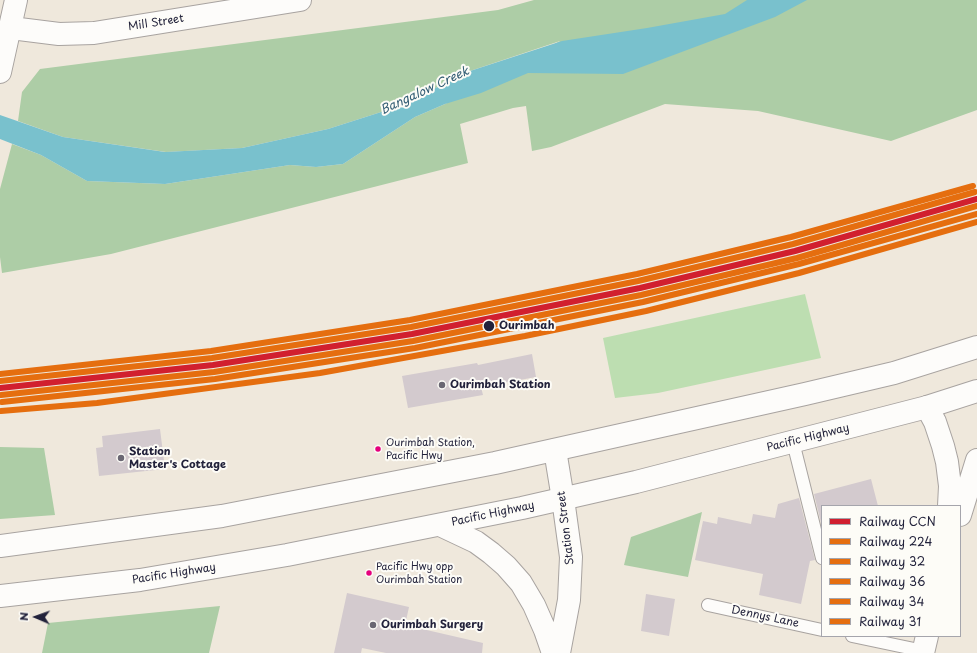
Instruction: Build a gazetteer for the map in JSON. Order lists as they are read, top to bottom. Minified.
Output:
{"streets":{"main road":["Mill Street","Pacific Highway","Station Street"],"lane":["Dennys Lane"]},"crossings":[["Pacific Highway","Station Street"]],"water":["Bangalow Creek"],"places":["Ourimbah","Ourimbah Station","Ourimbah Station, Pacific Hwy","Station Master's Cottage","Pacific Hwy opp Ourimbah Station","Ourimbah Surgery"],"lines":["rail line 34","rail line 32","rail line CCN","rail line 224","rail line 36","rail line 31"],"legend":["Railway CCN","Railway 224","Railway 32","Railway 36","Railway 34","Railway 31"],"north":"left"}
